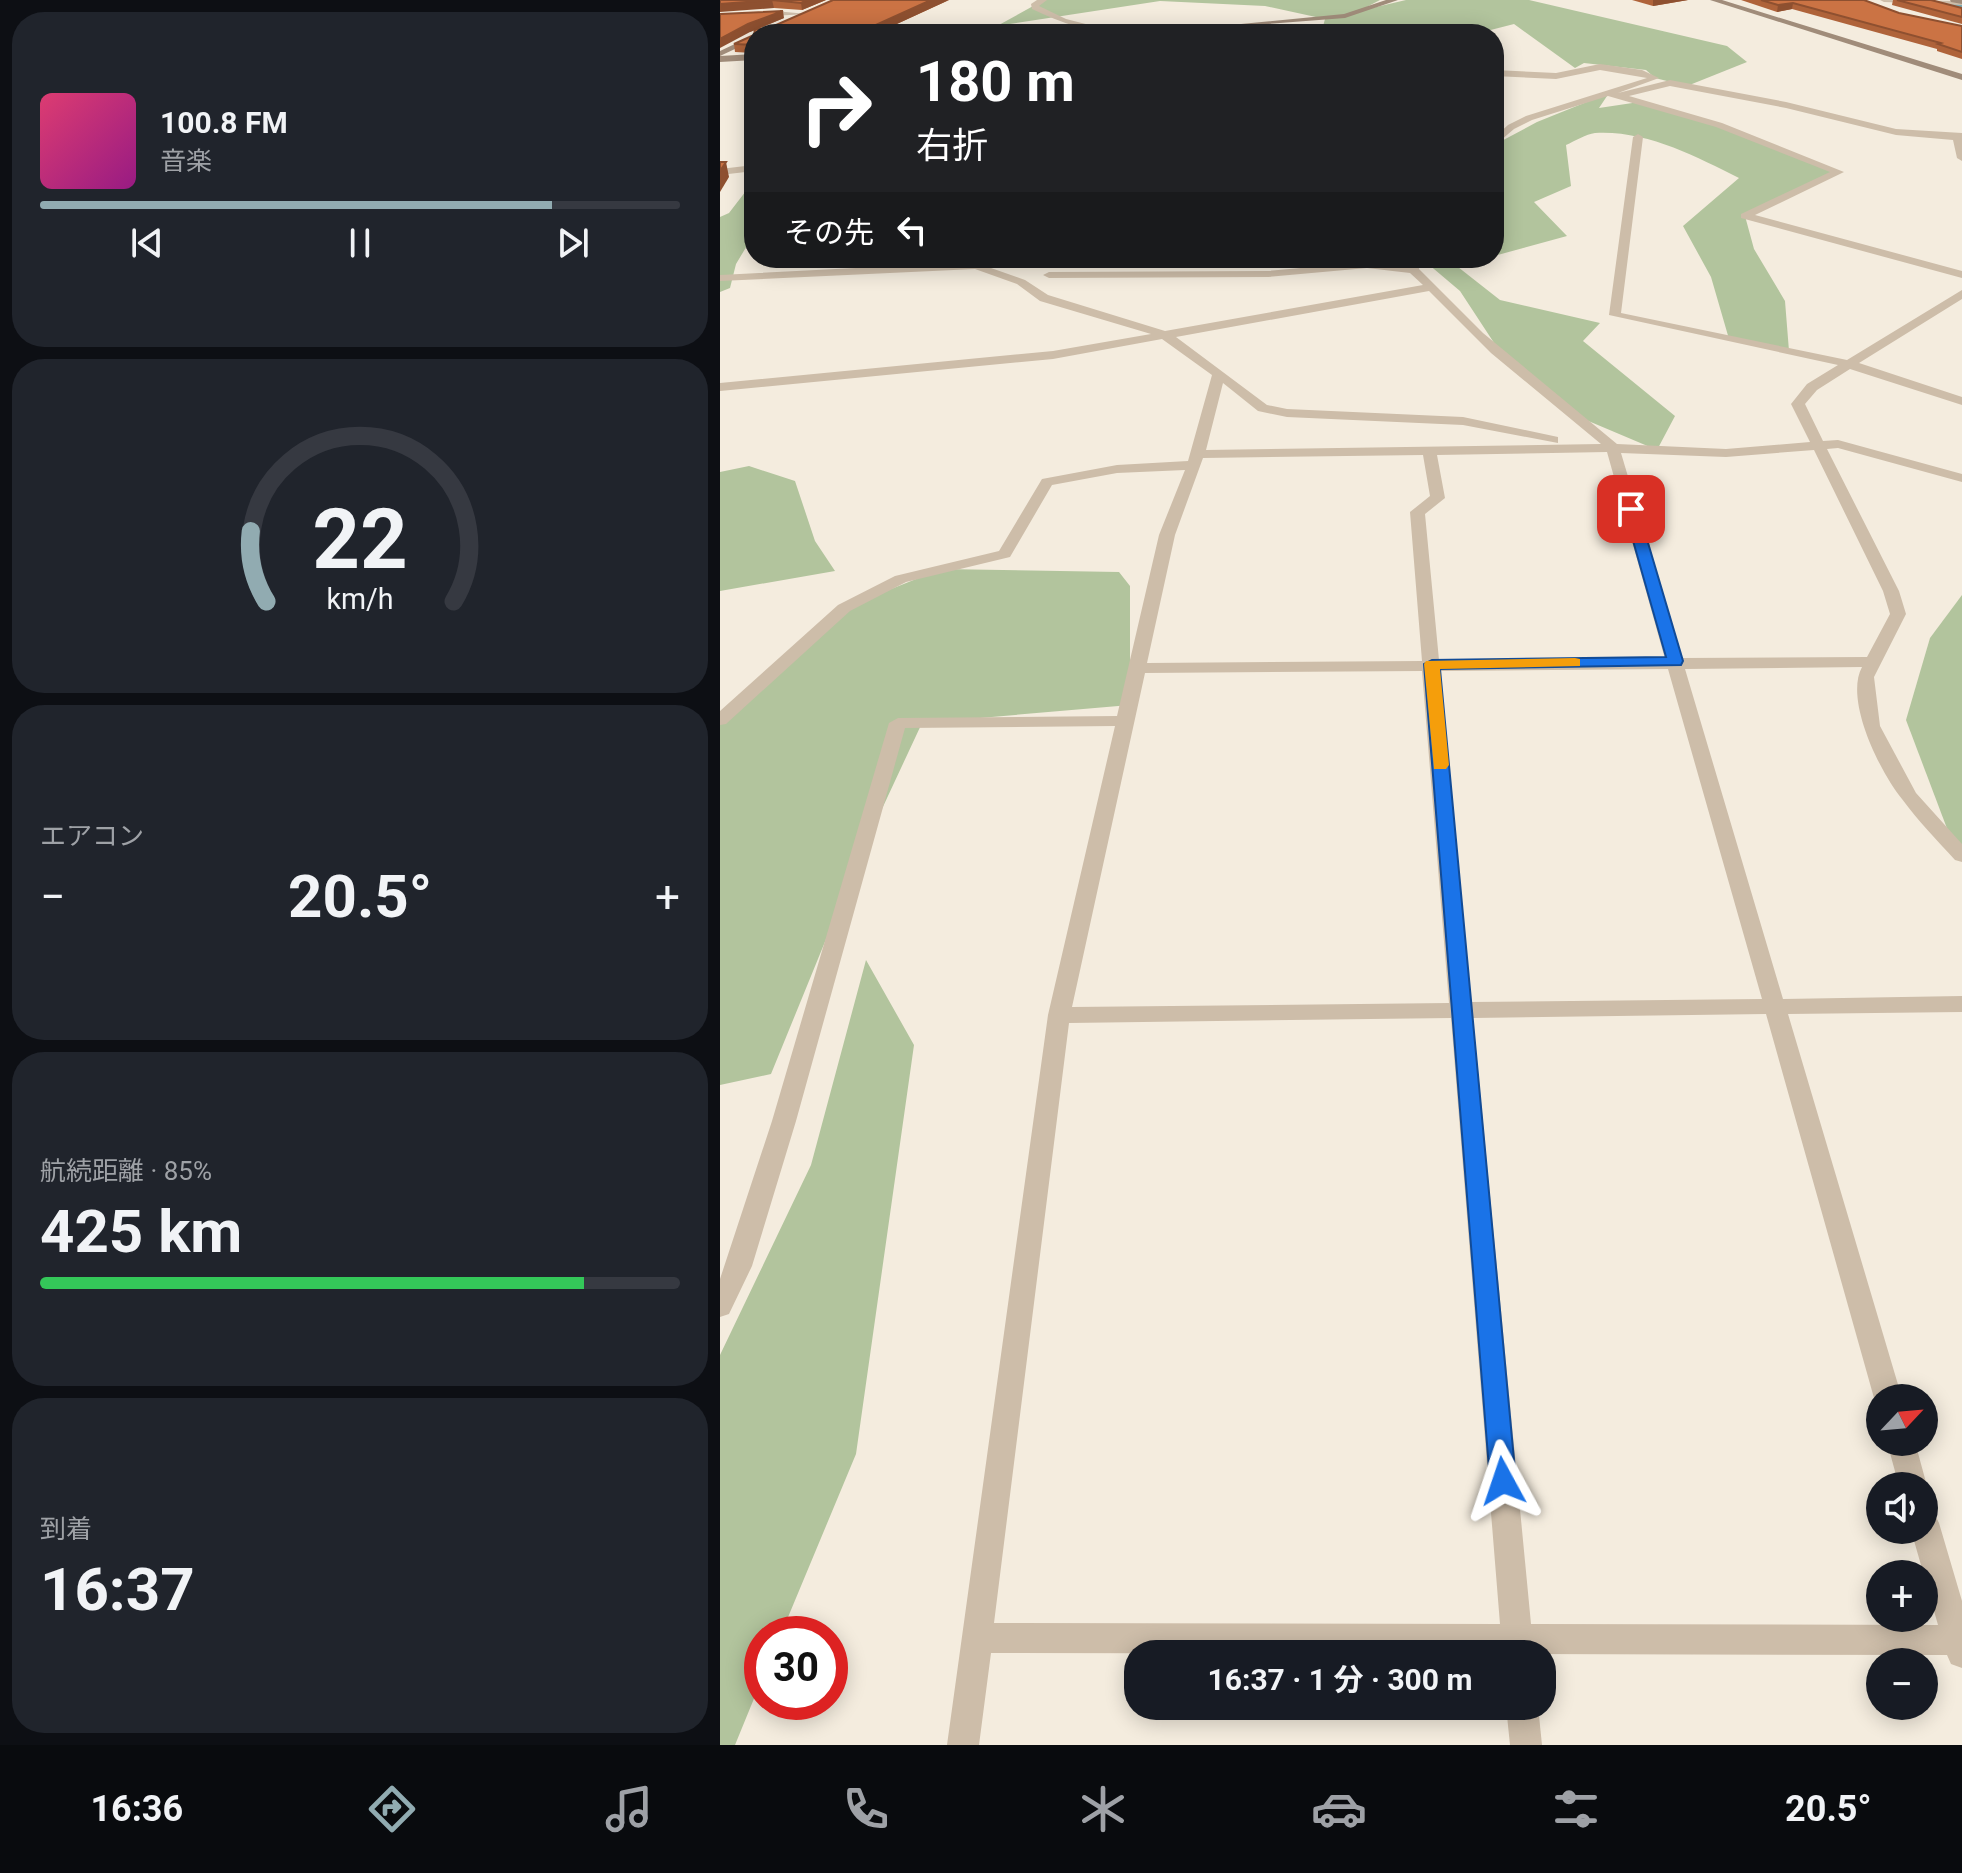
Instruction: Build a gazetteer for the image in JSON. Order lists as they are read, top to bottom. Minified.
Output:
{"north":"top right","page":{"turn":["180 m","右折"],"song":["100.8 FM","音楽"],"then":"その先","tile":["エアコン",["航続距離 · 85%","425 km"],["到着","16:37"]],"heat":["−","20.5°","+"],"map_buttons":["+","−"],"limit":"30","trip":"16:37 · 1 分 · 300 m","tabs":["16:36","20.5°"],"gauge":["22","km/h"]}}
